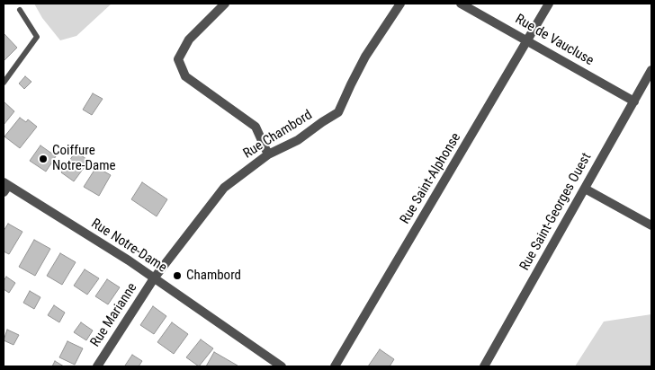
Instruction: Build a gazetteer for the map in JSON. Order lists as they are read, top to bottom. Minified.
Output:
{"streets":{"street":["Rue de Vaucluse","Rue Chambord","Rue Saint-Alphonse","Rue Saint-Georges Ouest","Rue Notre-Dame","Rue Marianne"]},"crossings":[["Rue de Vaucluse","Rue Saint-Alphonse"],["Rue de Vaucluse","Rue Saint-Georges Ouest"],["Rue Chambord","Rue Notre-Dame"],["Rue Chambord","Rue Marianne"],["Rue Notre-Dame","Rue Marianne"]],"places":["Coiffure Notre-Dame","Chambord"]}
